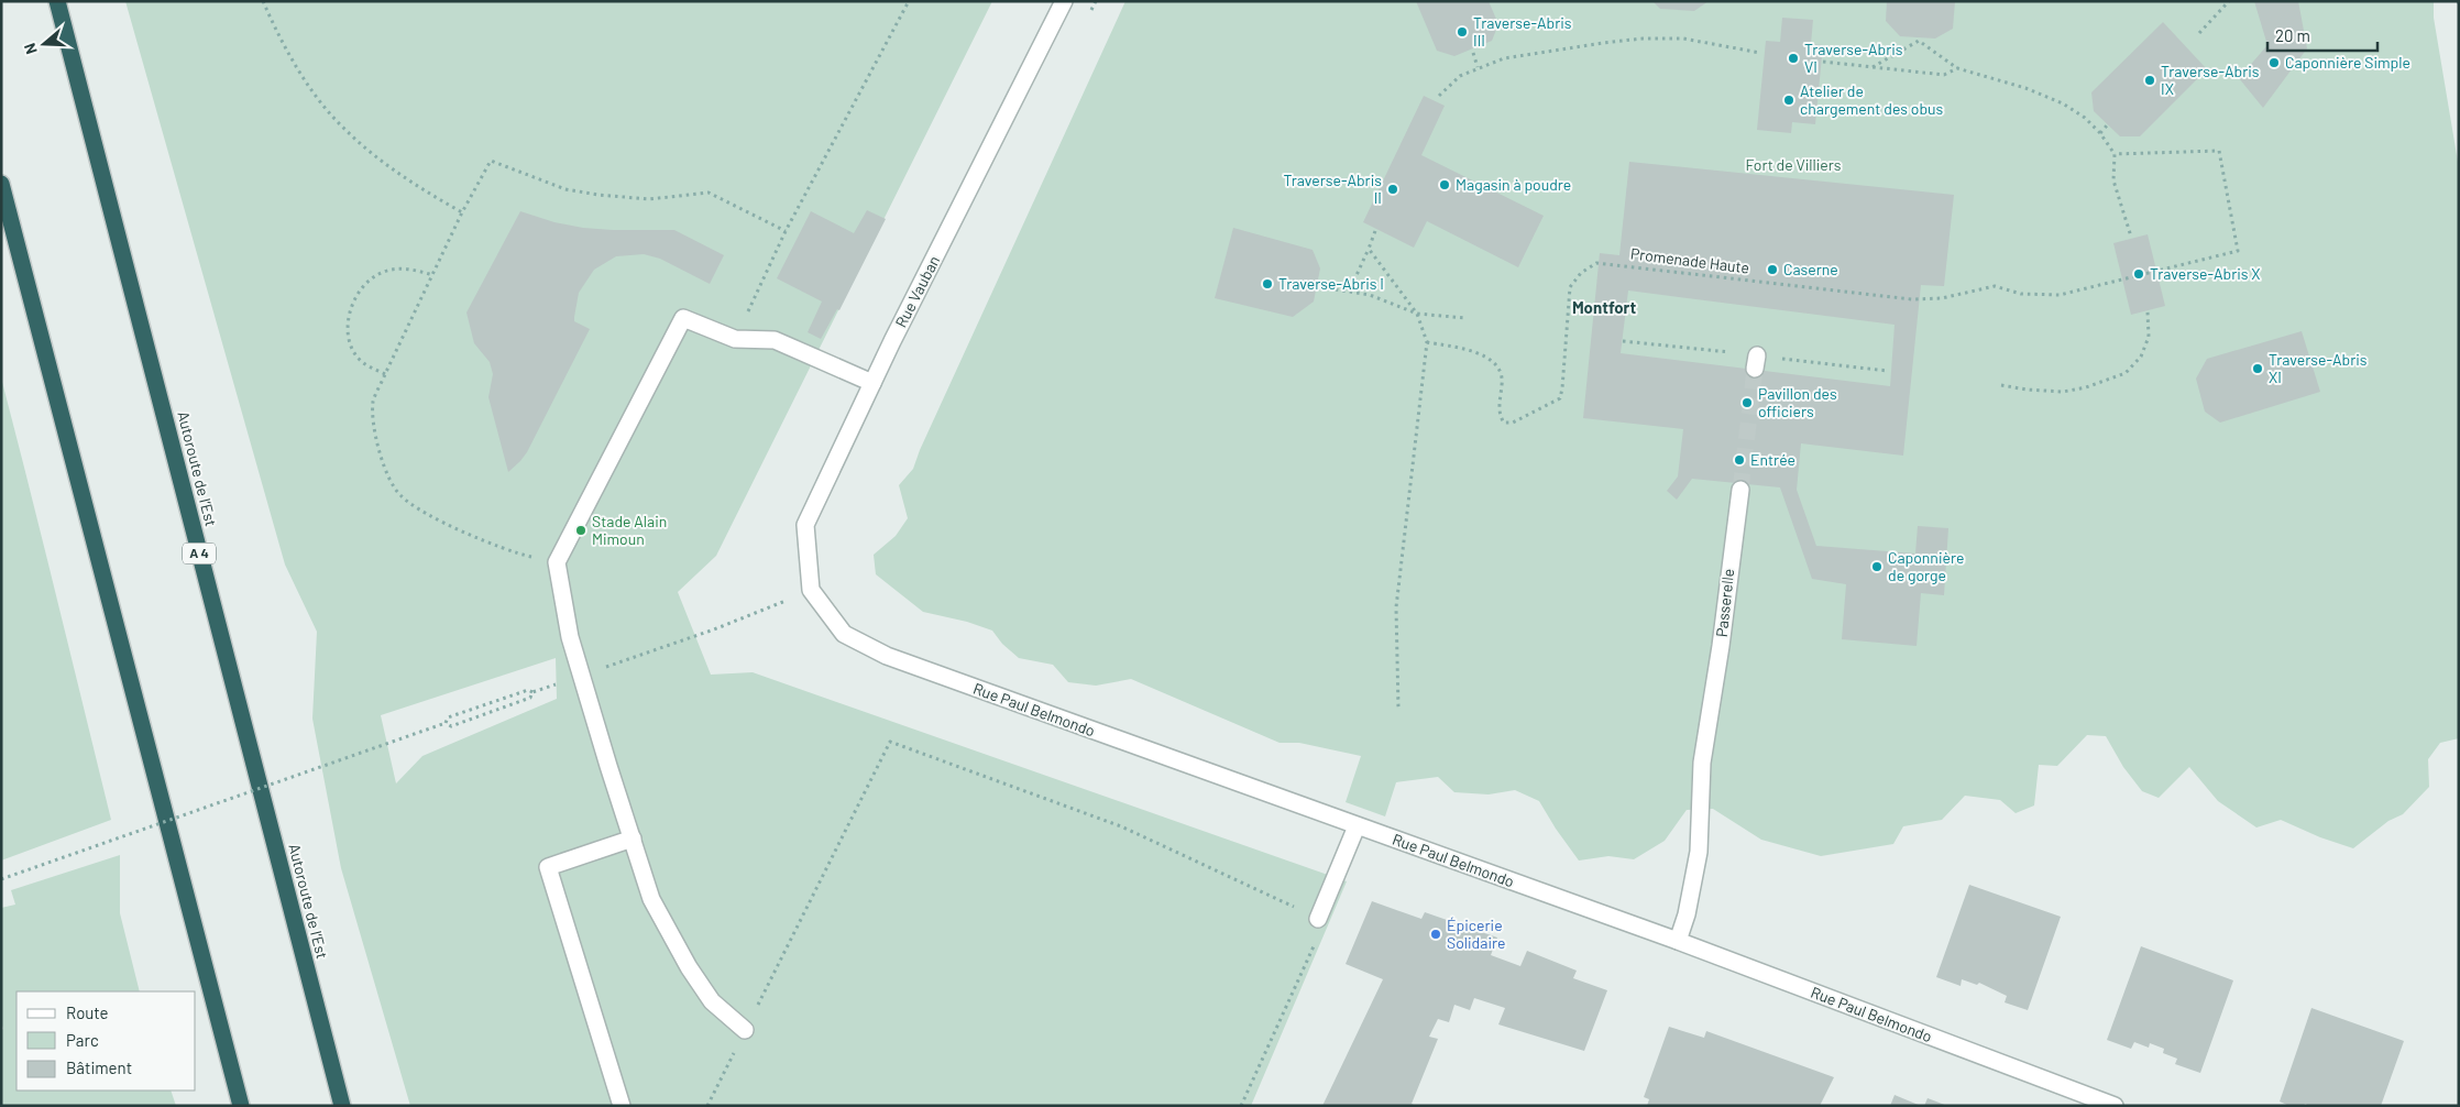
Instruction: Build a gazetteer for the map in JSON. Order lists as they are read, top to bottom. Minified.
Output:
{"streets":{"highway":["Autoroute de l’Est","A 4"],"street":["Rue Vauban","Passerelle","Rue Paul Belmondo"],"path":["Promenade Haute"]},"crossings":[["Rue Vauban","Rue Paul Belmondo"],["Passerelle","Rue Paul Belmondo"]],"districts":["Montfort"],"parks":["Fort de Villiers"],"places":["Traverse-Abris III","Traverse-Abris VI","Caponnière Simple","Traverse-Abris IX","Atelier de chargement des obus","Magasin à poudre","Traverse-Abris II","Caserne","Traverse-Abris X","Traverse-Abris I","Traverse-Abris XI","Pavillon des officiers","Entrée","Stade Alain Mimoun","Caponnière de gorge","Épicerie Solidaire"],"legend":["Route","Parc","Bâtiment"],"scale_bar":"20 m","north":"left"}
